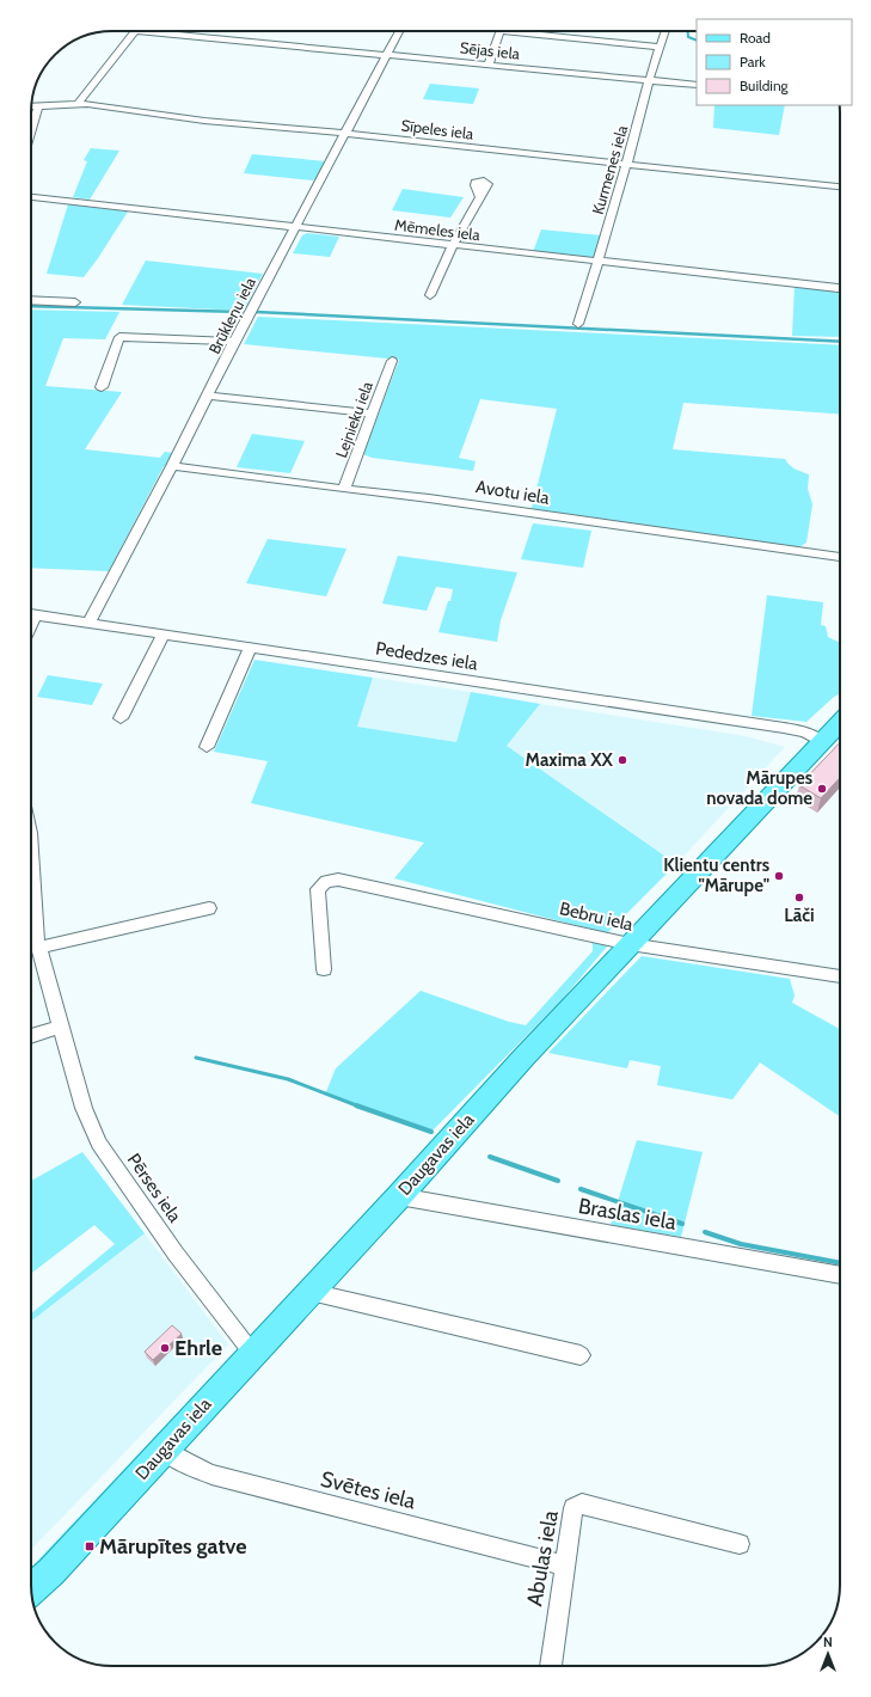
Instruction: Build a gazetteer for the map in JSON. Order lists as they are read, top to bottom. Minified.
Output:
{"streets":{"main road":["Daugavas iela"],"street":["Sējas iela","Sīpeles iela","Kurmenes iela","Mēmeles iela","Brūkleņu iela","Lejnieku iela","Avotu iela","Pededzes iela","Bebru iela","Pērses iela","Braslas iela","Svētes iela","Abulas iela"]},"crossings":[["Sējas iela","Kurmenes iela"],["Sējas iela","Brūkleņu iela"],["Sīpeles iela","Kurmenes iela"],["Sīpeles iela","Brūkleņu iela"],["Kurmenes iela","Mēmeles iela"],["Mēmeles iela","Brūkleņu iela"],["Brūkleņu iela","Avotu iela"],["Brūkleņu iela","Pededzes iela"],["Lejnieku iela","Avotu iela"],["Pededzes iela","Daugavas iela"],["Bebru iela","Daugavas iela"],["Daugavas iela","Pērses iela"],["Daugavas iela","Braslas iela"],["Daugavas iela","Svētes iela"],["Svētes iela","Abulas iela"]],"places":{"other":["Maxima XX","Mārupes novada dome","Klientu centrs \"Mārupe\"","Lāči","Ehrle"],"transit":["Mārupītes gatve"]},"legend":["Road","Park","Building"],"north":"top"}
